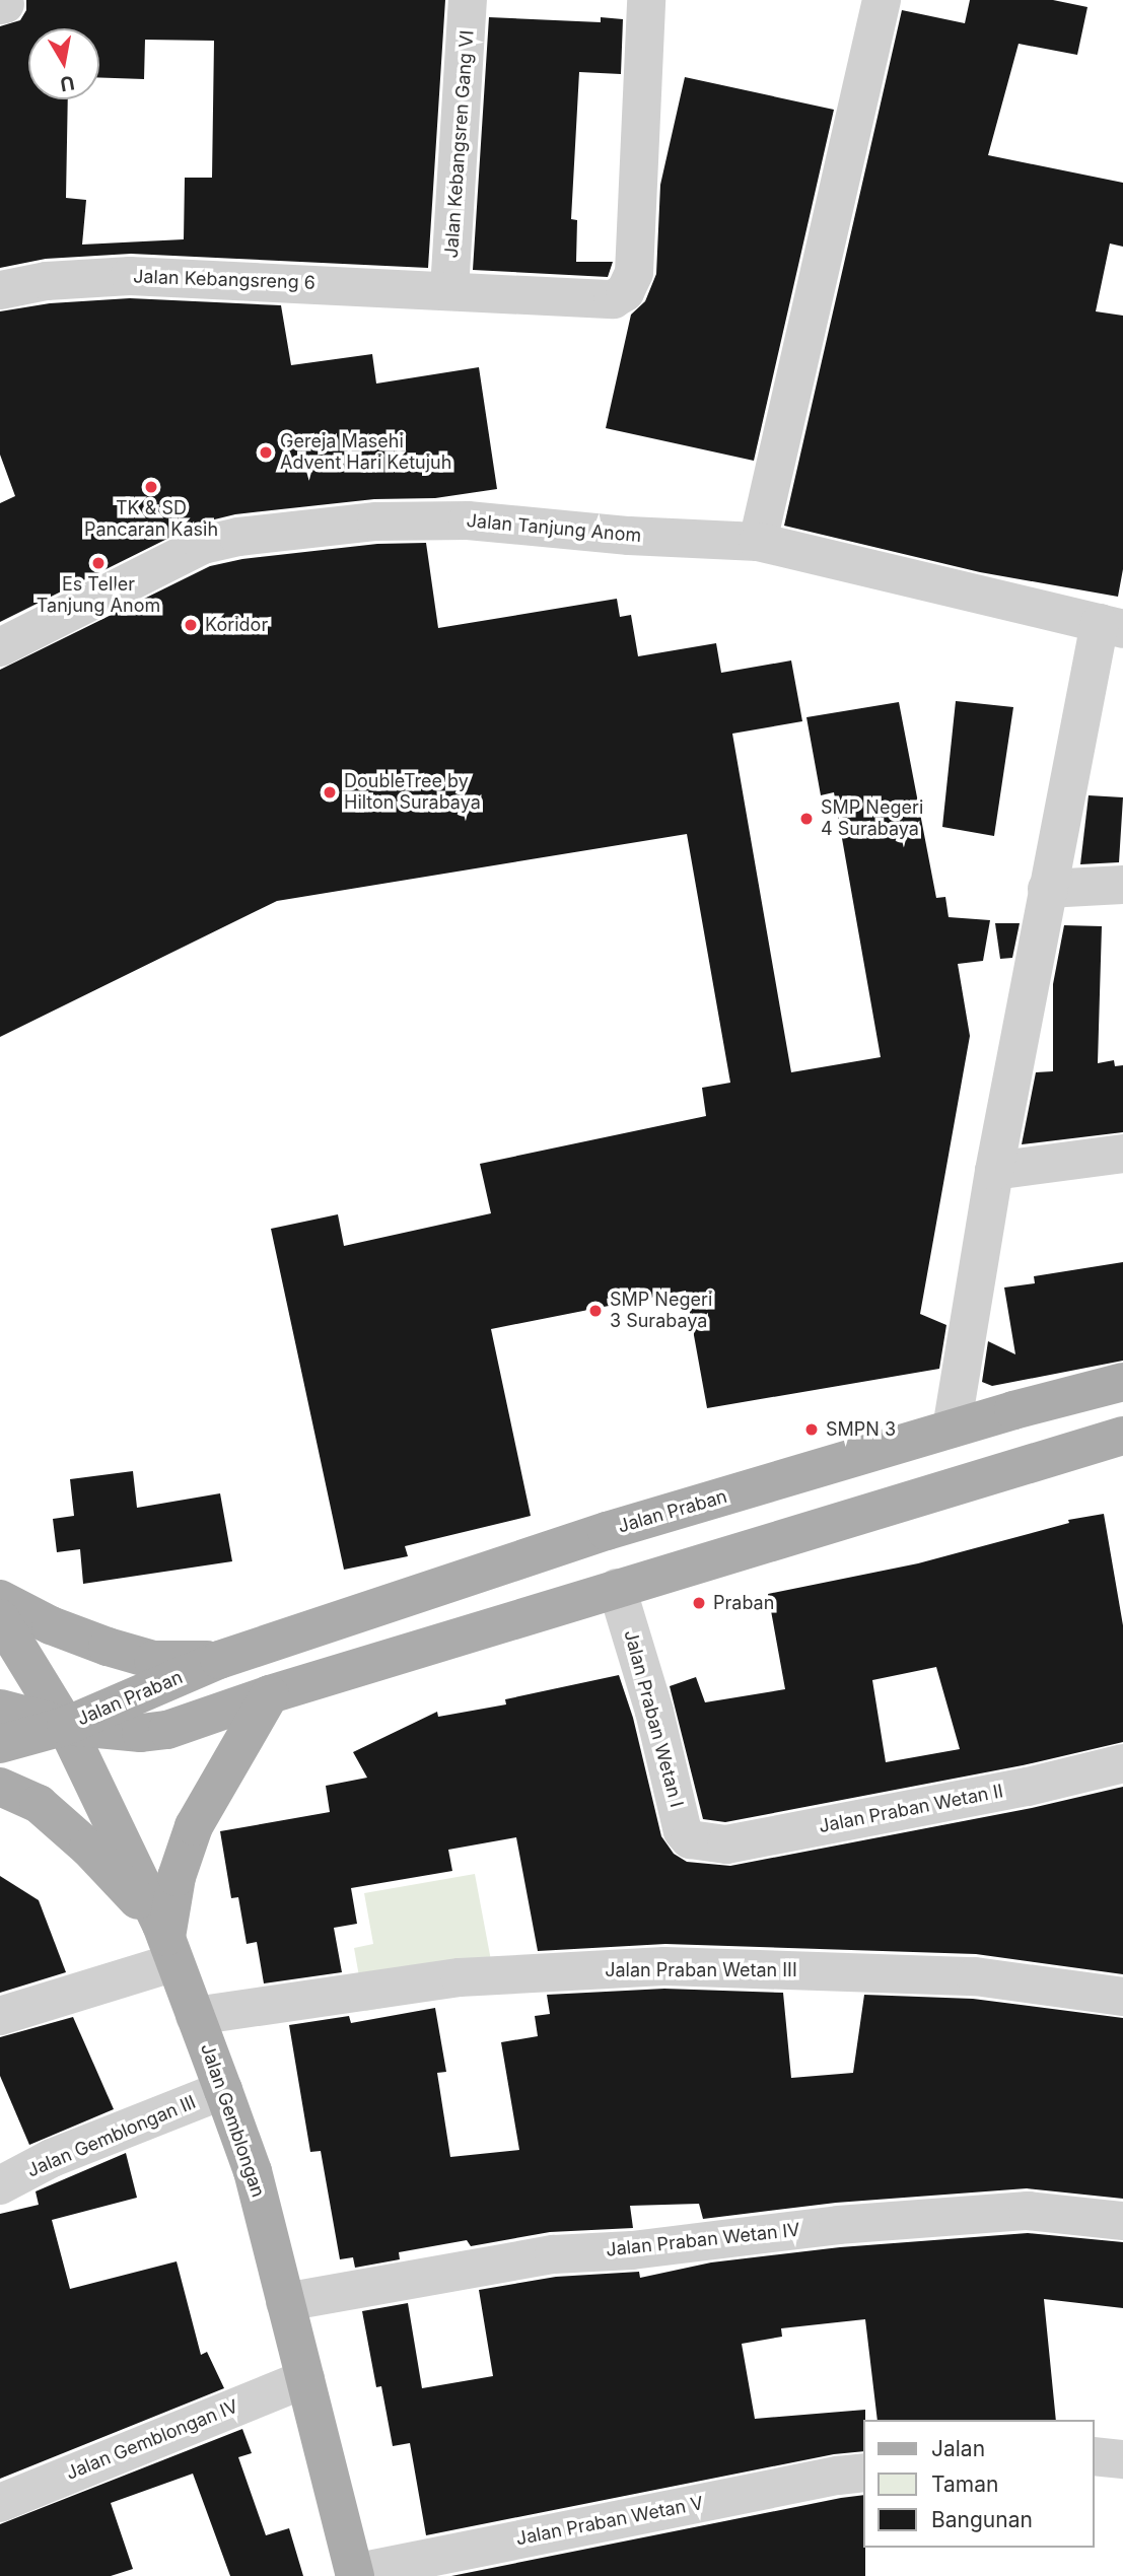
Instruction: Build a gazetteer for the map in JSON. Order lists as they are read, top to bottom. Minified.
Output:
{"streets":{"main road":["Jalan Praban","Jalan Gemblongan"],"street":["Jalan Kebangsren Gang VI","Jalan Kebangsreng 6","Jalan Tanjung Anom","Jalan Praban Wetan I","Jalan Praban Wetan II","Jalan Praban Wetan III","Jalan Gemblongan III","Jalan Praban Wetan IV","Jalan Gemblongan IV","Jalan Praban Wetan V"]},"crossings":[["Jalan Kebangsren Gang VI","Jalan Kebangsreng 6"],["Jalan Praban","Jalan Praban Wetan I"],["Jalan Praban","Jalan Gemblongan"],["Jalan Praban Wetan I","Jalan Praban Wetan II"],["Jalan Praban Wetan III","Jalan Gemblongan"],["Jalan Gemblongan","Jalan Gemblongan III"],["Jalan Gemblongan","Jalan Praban Wetan IV"],["Jalan Gemblongan","Jalan Gemblongan IV"],["Jalan Gemblongan","Jalan Praban Wetan V"]],"places":["Gereja Masehi Advent Hari Ketujuh","TK & SD Pancaran Kasih","Es Teller Tanjung Anom","Koridor","DoubleTree by Hilton Surabaya","SMP Negeri 4 Surabaya","SMP Negeri 3 Surabaya","SMPN 3","Praban"],"legend":["Jalan","Taman","Bangunan"],"north":"bottom"}
